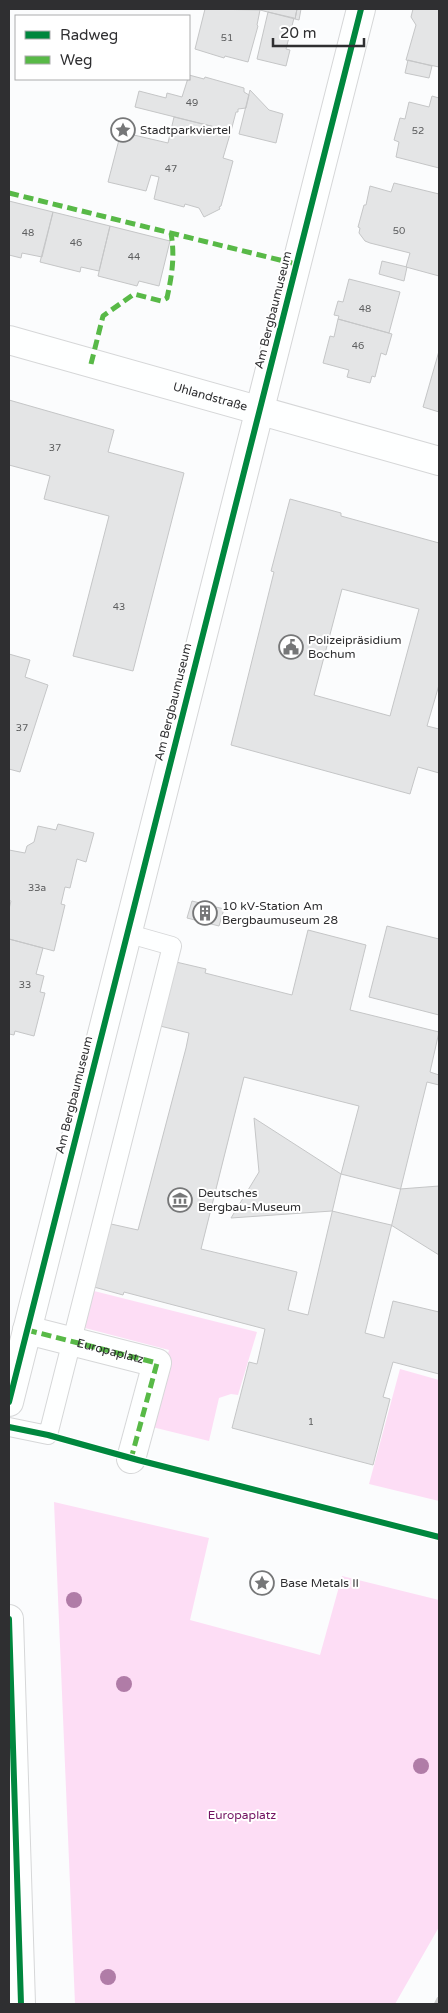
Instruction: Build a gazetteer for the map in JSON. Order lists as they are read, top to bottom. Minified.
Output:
{"streets":{"street":["Am Bergbaumuseum","Uhlandstraße","Europaplatz"]},"crossings":[["Am Bergbaumuseum","Uhlandstraße"],["Am Bergbaumuseum","Europaplatz"]],"parks":["Europaplatz"],"places":{"place":["Stadtparkviertel","Base Metals II"],"public building":["Polizeipräsidium Bochum"],"building":["10 kV-Station Am Bergbaumuseum 28"],"museum":["Deutsches Bergbau-Museum"]},"house_numbers":["51","49","52","47","50","48","46","44","48","46","37","43","37","33a","33","1"],"legend":["Radweg","Weg"],"scale_bar":"20 m"}
